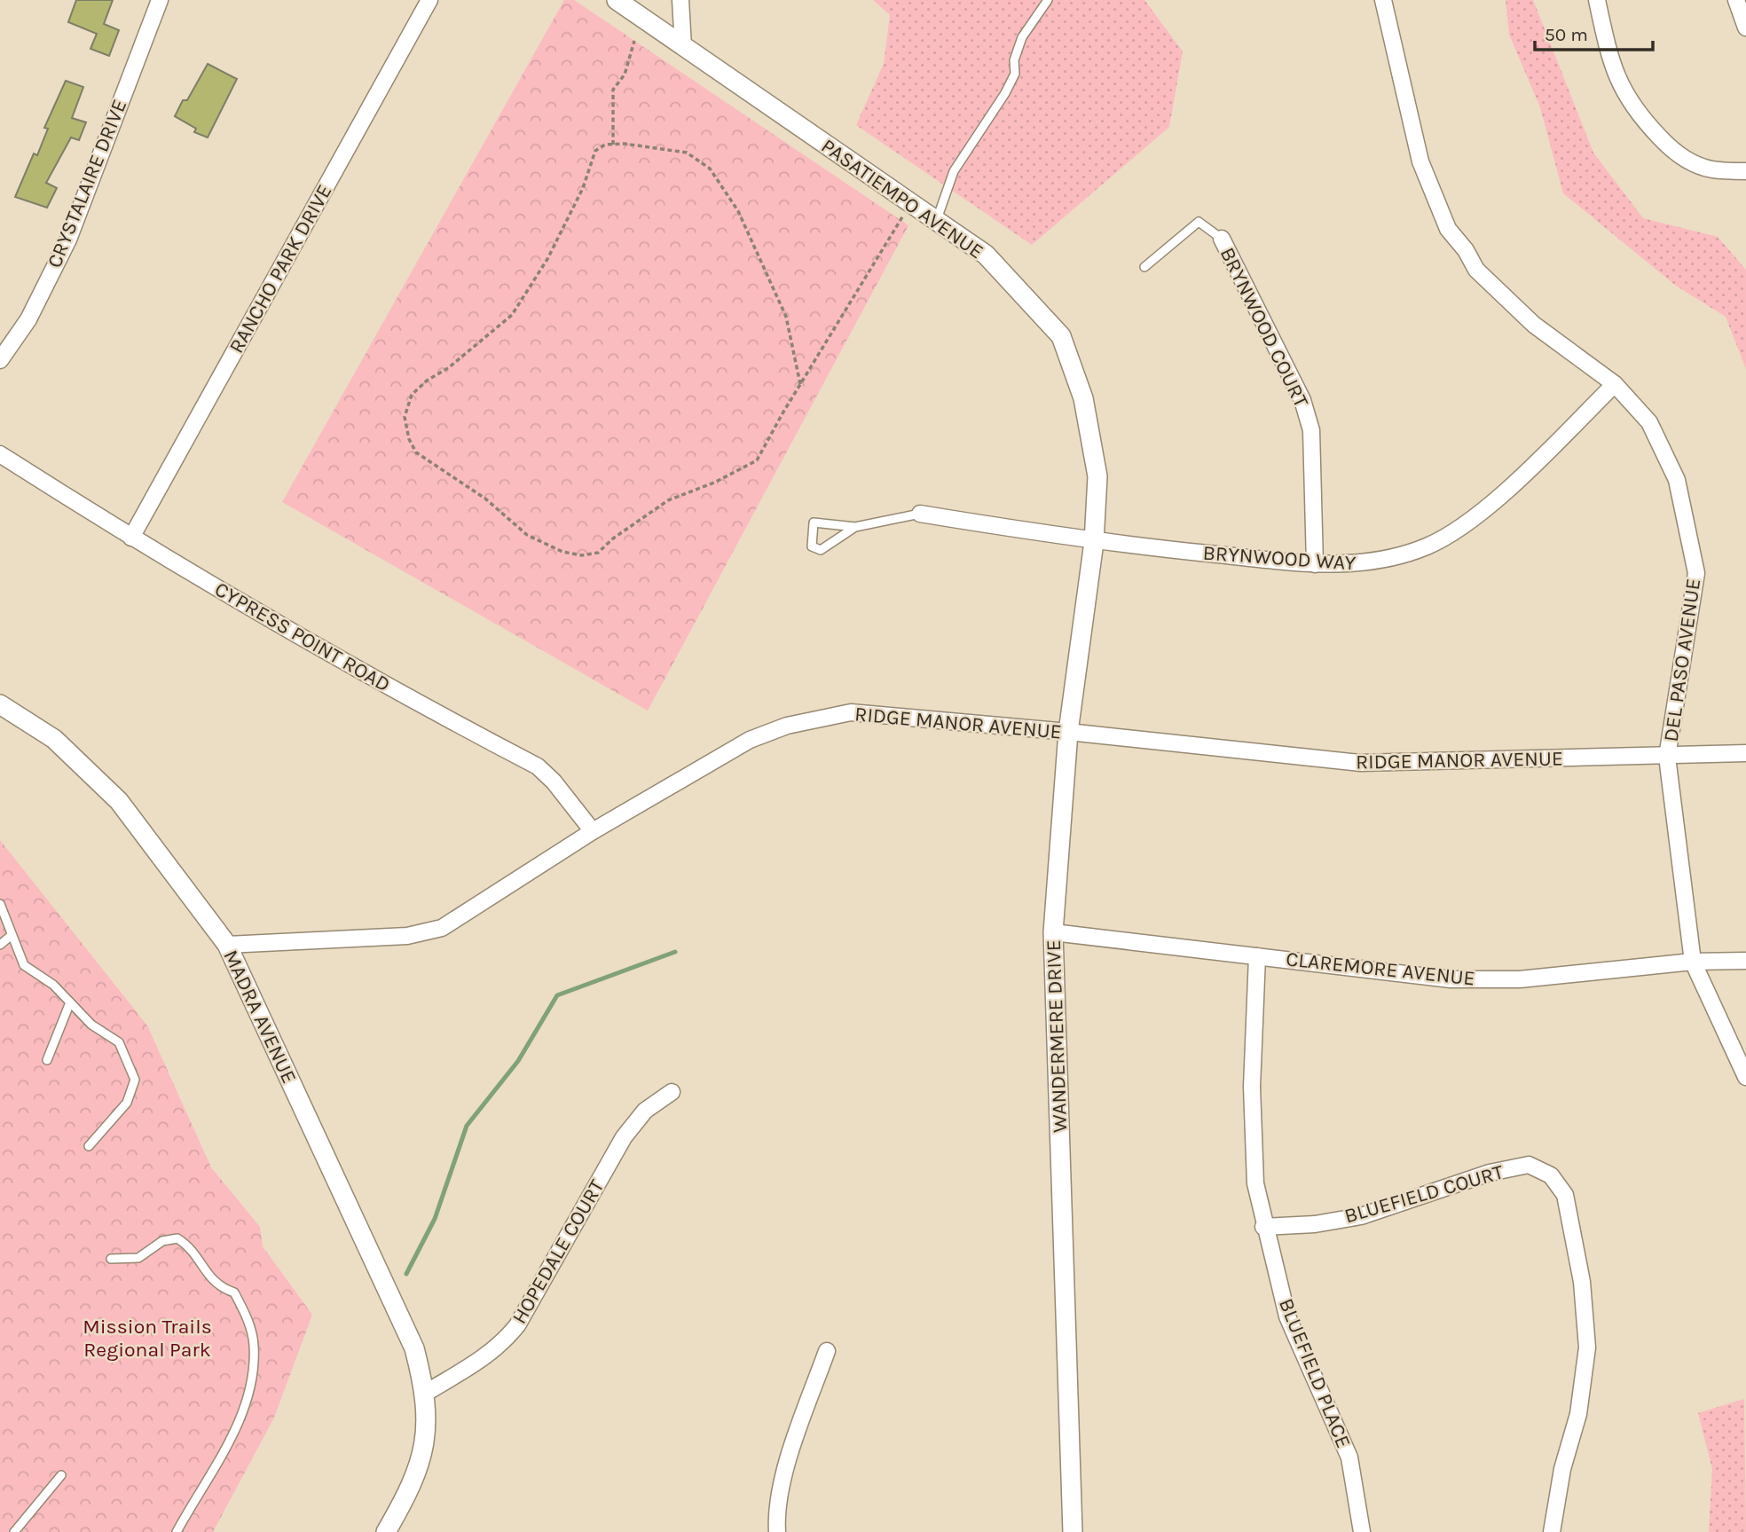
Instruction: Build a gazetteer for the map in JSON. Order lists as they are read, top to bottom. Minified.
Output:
{"streets":{"street":["CRYSTALAIRE DRIVE","PASATIEMPO AVENUE","RANCHO PARK DRIVE","BRYNWOOD COURT","BRYNWOOD WAY","CYPRESS POINT ROAD","DEL PASO AVENUE","RIDGE MANOR AVENUE","CLAREMORE AVENUE","MADRA AVENUE","WANDERMERE DRIVE","BLUEFIELD COURT","HOPEDALE COURT","BLUEFIELD PLACE"]},"crossings":[["PASATIEMPO AVENUE","BRYNWOOD WAY"],["PASATIEMPO AVENUE","WANDERMERE DRIVE"],["RANCHO PARK DRIVE","CYPRESS POINT ROAD"],["BRYNWOOD COURT","BRYNWOOD WAY"],["BRYNWOOD WAY","DEL PASO AVENUE"],["BRYNWOOD WAY","WANDERMERE DRIVE"],["CYPRESS POINT ROAD","RIDGE MANOR AVENUE"],["DEL PASO AVENUE","RIDGE MANOR AVENUE"],["DEL PASO AVENUE","CLAREMORE AVENUE"],["RIDGE MANOR AVENUE","MADRA AVENUE"],["RIDGE MANOR AVENUE","WANDERMERE DRIVE"],["CLAREMORE AVENUE","WANDERMERE DRIVE"],["CLAREMORE AVENUE","BLUEFIELD PLACE"],["MADRA AVENUE","HOPEDALE COURT"],["BLUEFIELD COURT","BLUEFIELD PLACE"]],"parks":["Mission Trails Regional Park"],"scale_bar":"50 m"}
